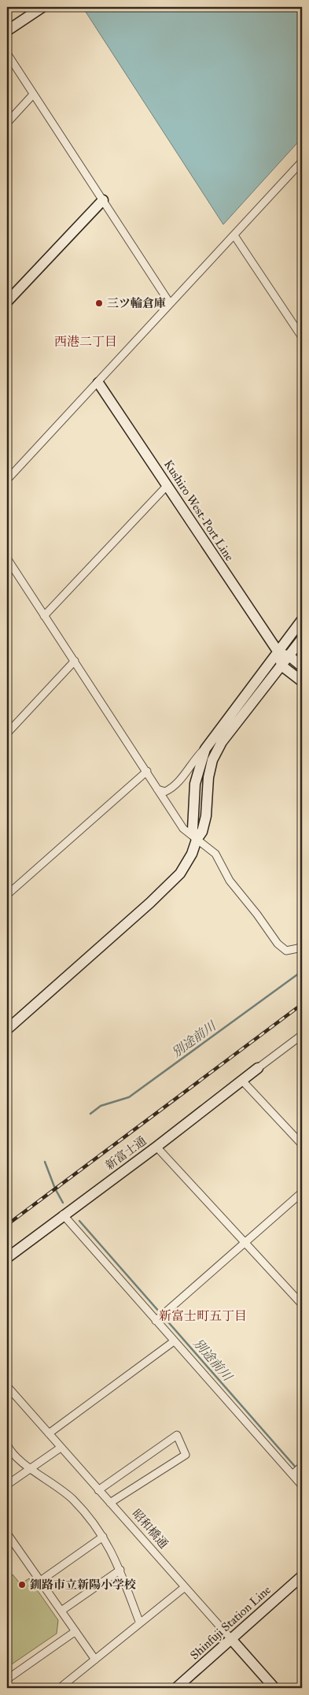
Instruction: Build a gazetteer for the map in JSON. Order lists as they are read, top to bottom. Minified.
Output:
{"streets":{"street":["Kushiro West-Port Line","新富士通","昭和橋通","Shinfuji Station Line"]},"crossings":[["昭和橋通","Shinfuji Station Line"]],"districts":["西港二丁目","新富士町五丁目"],"water":["別途前川"],"places":["三ツ輪倉庫","釧路市立新陽小学校"]}
